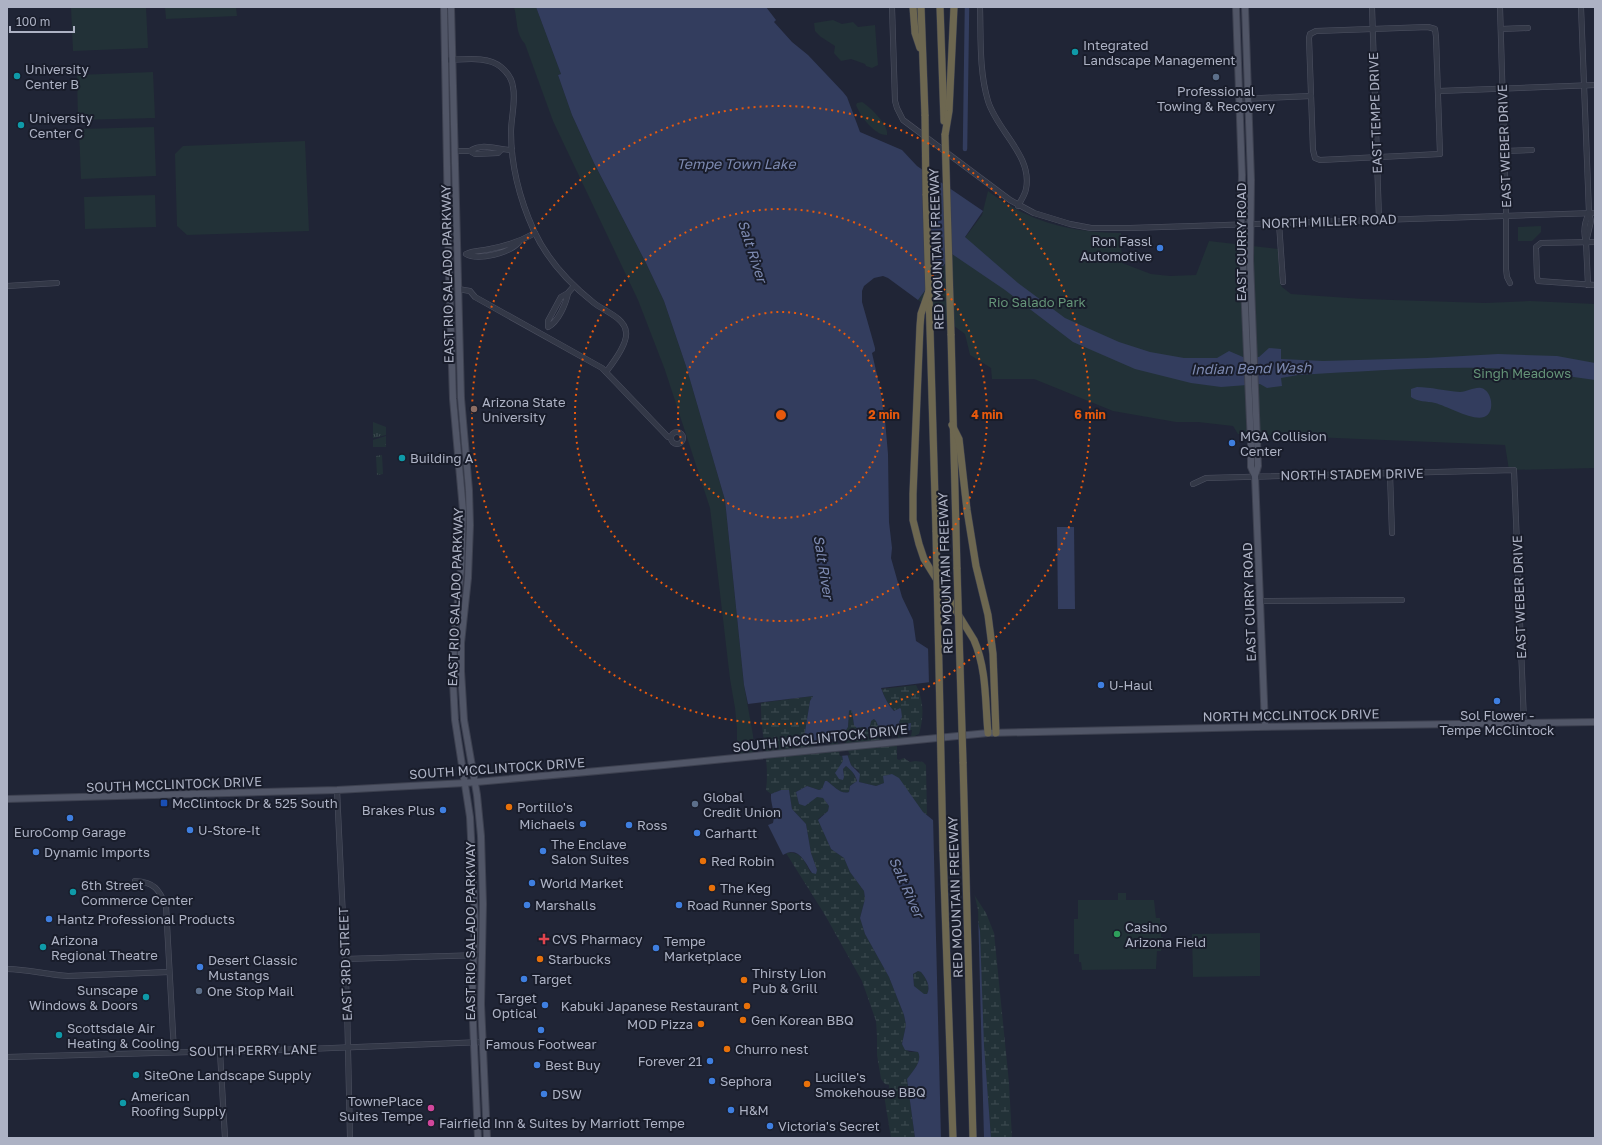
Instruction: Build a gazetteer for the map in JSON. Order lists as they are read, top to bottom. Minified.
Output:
{"streets":{"highway":["RED MOUNTAIN FREEWAY"],"main road":["EAST CURRY ROAD","EAST RIO SALADO PARKWAY","NORTH MCCLINTOCK DRIVE","SOUTH MCCLINTOCK DRIVE"],"street":["EAST TEMPE DRIVE","EAST WEBER DRIVE","NORTH MILLER ROAD","NORTH STADEM DRIVE","EAST 3RD STREET","SOUTH PERRY LANE"]},"crossings":[["EAST TEMPE DRIVE","NORTH MILLER ROAD"],["EAST WEBER DRIVE","NORTH MILLER ROAD"],["EAST WEBER DRIVE","NORTH STADEM DRIVE"],["EAST WEBER DRIVE","NORTH MCCLINTOCK DRIVE"],["NORTH MILLER ROAD","EAST CURRY ROAD"],["EAST CURRY ROAD","NORTH STADEM DRIVE"],["EAST CURRY ROAD","NORTH MCCLINTOCK DRIVE"],["EAST RIO SALADO PARKWAY","SOUTH MCCLINTOCK DRIVE"],["EAST RIO SALADO PARKWAY","SOUTH PERRY LANE"],["NORTH MCCLINTOCK DRIVE","SOUTH MCCLINTOCK DRIVE"],["SOUTH MCCLINTOCK DRIVE","EAST 3RD STREET"],["EAST 3RD STREET","SOUTH PERRY LANE"]],"water":["Tempe Town Lake","Salt River","Indian Bend Wash"],"parks":["Rio Salado Park","Singh Meadows"],"places":{"other":["Integrated Landscape Management","University Center B","Professional Towing & Recovery","University Center C","Ron Fassl Automotive","Arizona State University","MGA Collision Center","Building A","U-Haul","Sol Flower - Tempe McClintock","Global Credit Union","Portillo's","Brakes Plus","EuroComp Garage","Michaels","Ross","U-Store-It","Carhartt","The Enclave Salon Suites","Dynamic Imports","Red Robin","World Market","The Keg","6th Street Commerce Center","Marshalls","Road Runner Sports","Hantz Professional Products","Casino Arizona Field","Arizona Regional Theatre","Tempe Marketplace","Starbucks","Desert Classic Mustangs","Target","Thirsty Lion Pub & Grill","One Stop Mail","Sunscape Windows & Doors","Target Optical","Kabuki Japanese Restaurant","Gen Korean BBQ","MOD Pizza","Famous Footwear","Scottsdale Air Heating & Cooling","Churro nest","Forever 21","Best Buy","SiteOne Landscape Supply","Sephora","Lucille's Smokehouse BBQ","DSW","American Roofing Supply","TownePlace Suites Tempe","H&M","Fairfield Inn & Suites by Marriott Tempe","Victoria's Secret"],"transit":["McClintock Dr & 525 South"],"health":["CVS Pharmacy"]},"scale_bar":"100 m","rings":["2 min","4 min","6 min"]}
